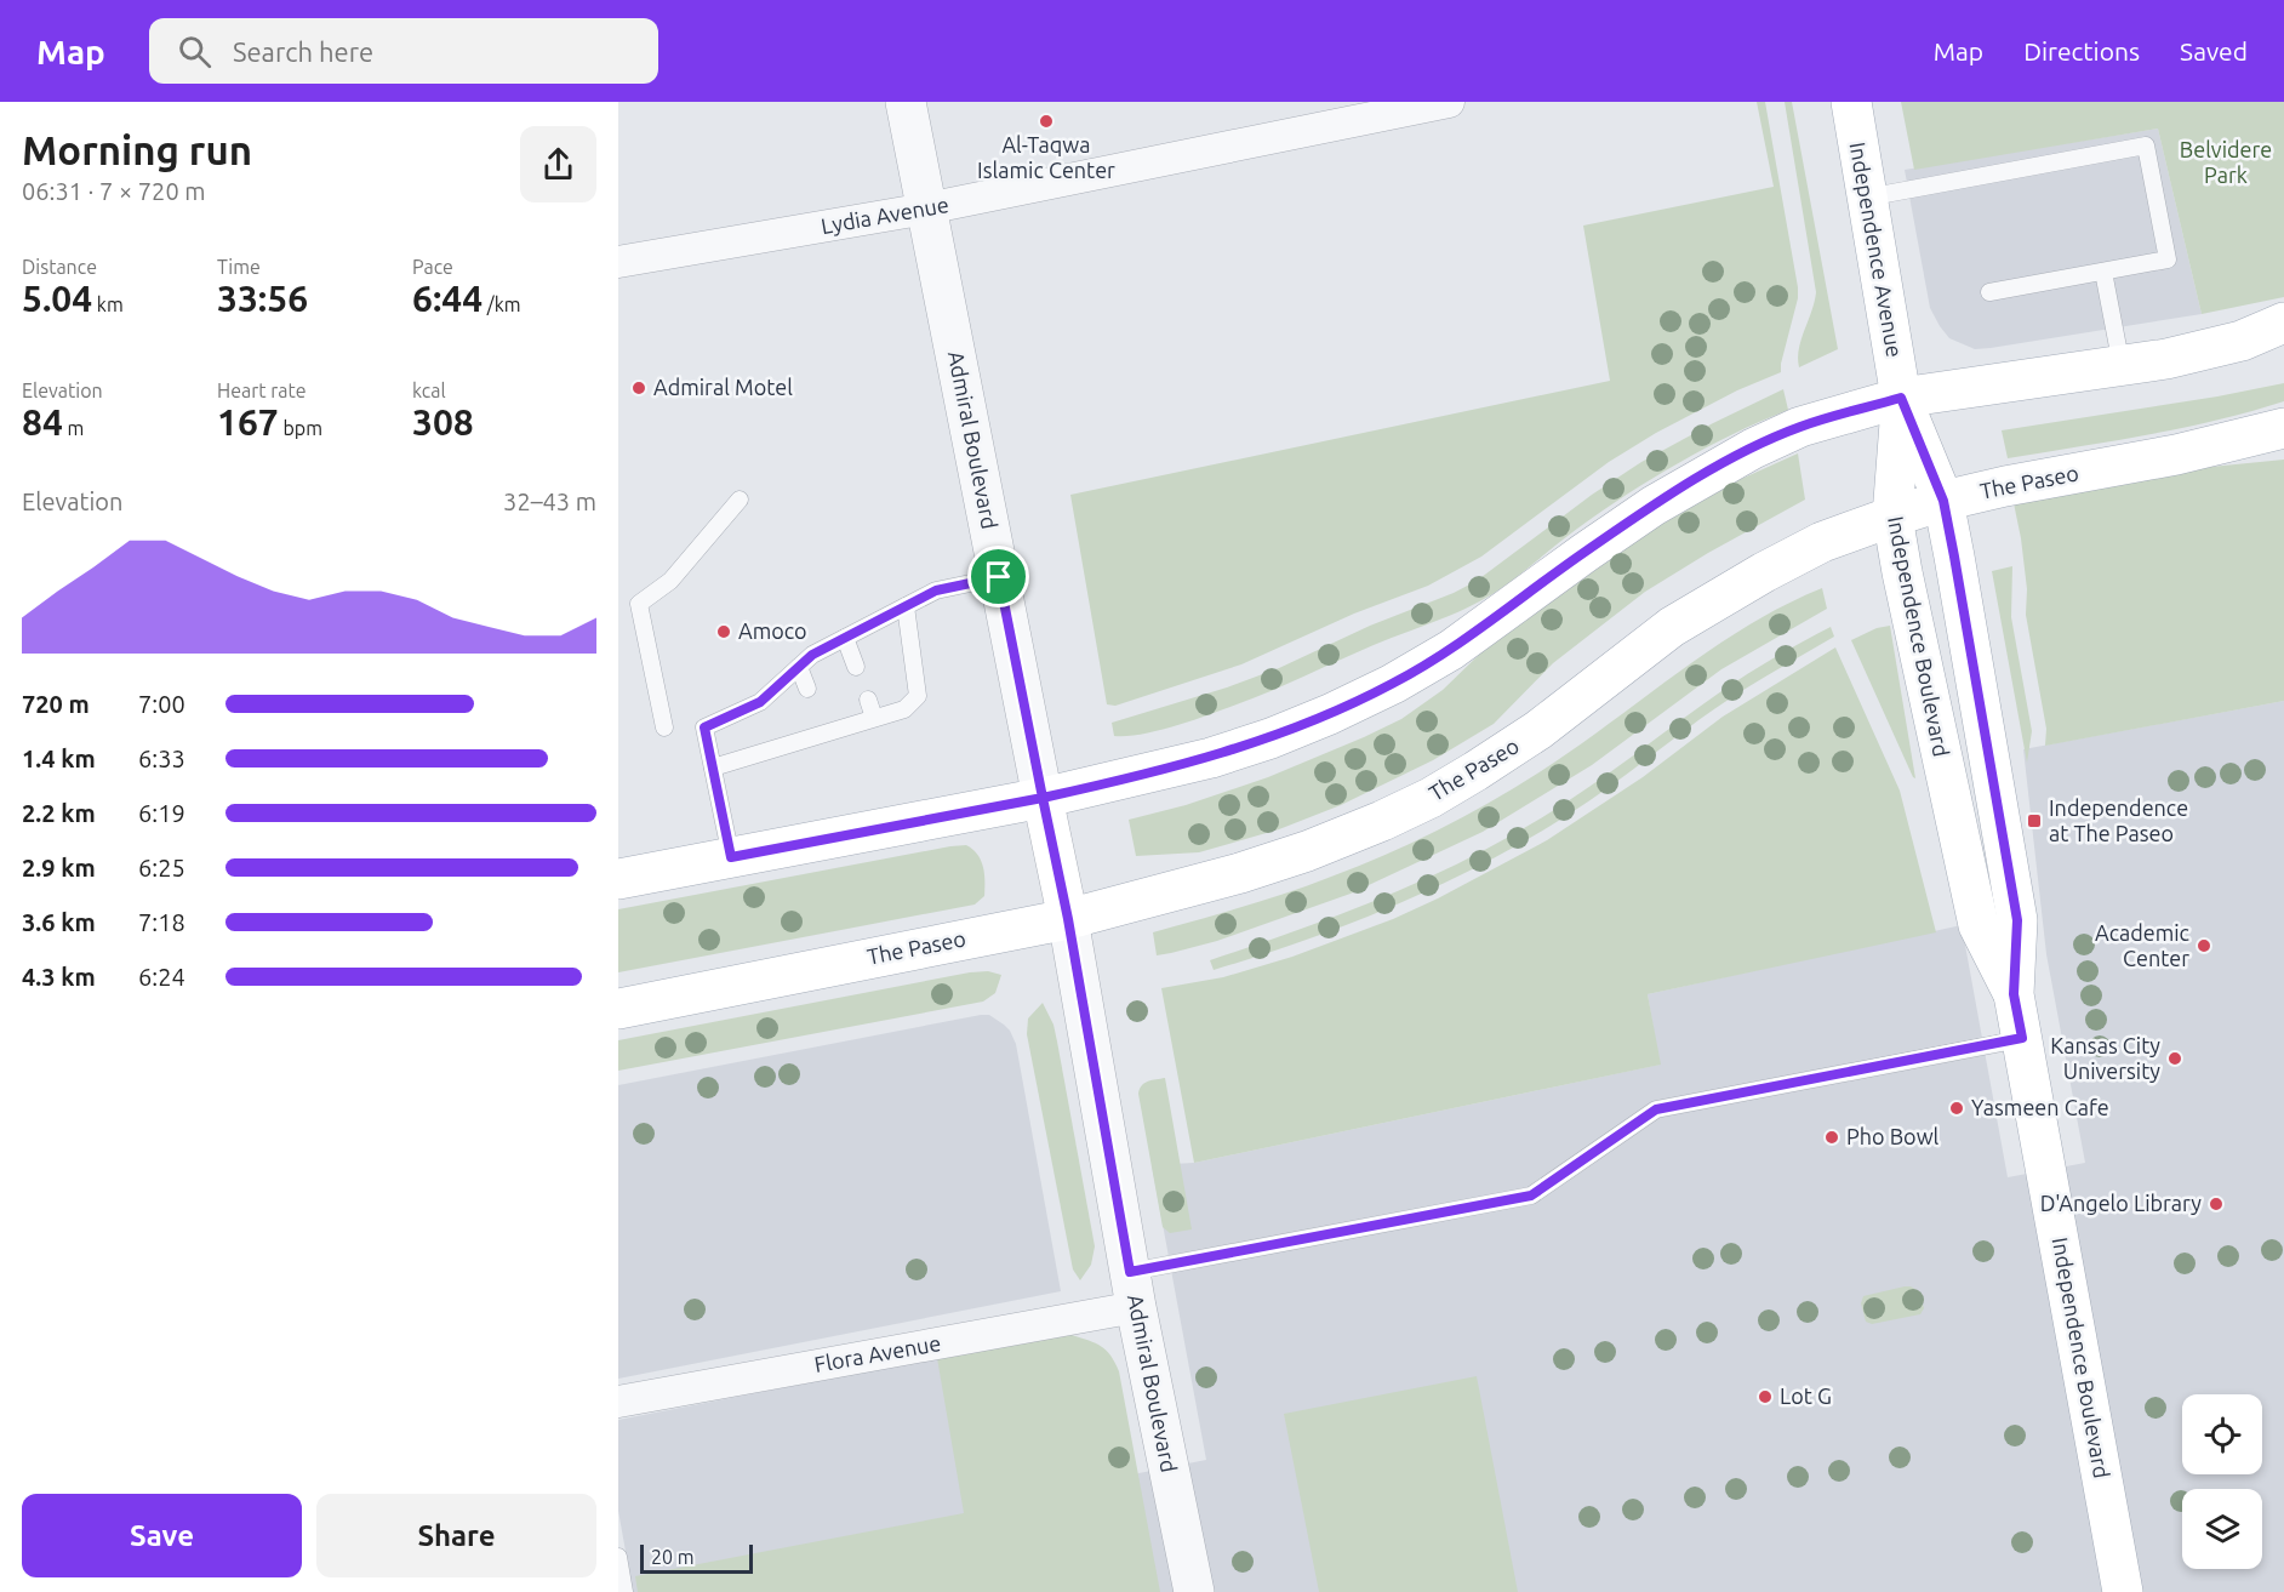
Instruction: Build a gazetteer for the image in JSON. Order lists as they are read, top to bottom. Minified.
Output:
{"streets":{"main road":["Independence Avenue","Admiral Boulevard","The Paseo","Independence Boulevard"],"street":["Lydia Avenue","Flora Avenue"]},"crossings":[["Lydia Avenue","Admiral Boulevard"],["Independence Avenue","Independence Boulevard"],["Admiral Boulevard","The Paseo"],["Admiral Boulevard","Flora Avenue"],["The Paseo","Independence Boulevard"]],"parks":["Belvidere Park"],"places":{"other":["Al-Taqwa Islamic Center","Admiral Motel","Amoco","Academic Center","Kansas City University","Yasmeen Cafe","Pho Bowl","D'Angelo Library","Lot G"],"transit":["Independence at The Paseo"]},"scale_bar":"20 m","page":{"header":"Map","search":"Search here","nav":["Map","Directions","Saved"],"heading":["Morning run","06:31 · 7 × 720 m"],"stats":[["Distance","5.04 km"],["Time","33:56"],["Pace","6:44 /km"],["Elevation","84 m"],["Heart rate","167 bpm"],["kcal","308"]],"chart":["Elevation","32–43 m"],"list":[{"name":"720 m","note":"7:00"},{"name":"1.4 km","note":"6:33"},{"name":"2.2 km","note":"6:19"},{"name":"2.9 km","note":"6:25"},{"name":"3.6 km","note":"7:18"},{"name":"4.3 km","note":"6:24"}],"buttons":["Save","Share"],"scale":"20 m"}}
